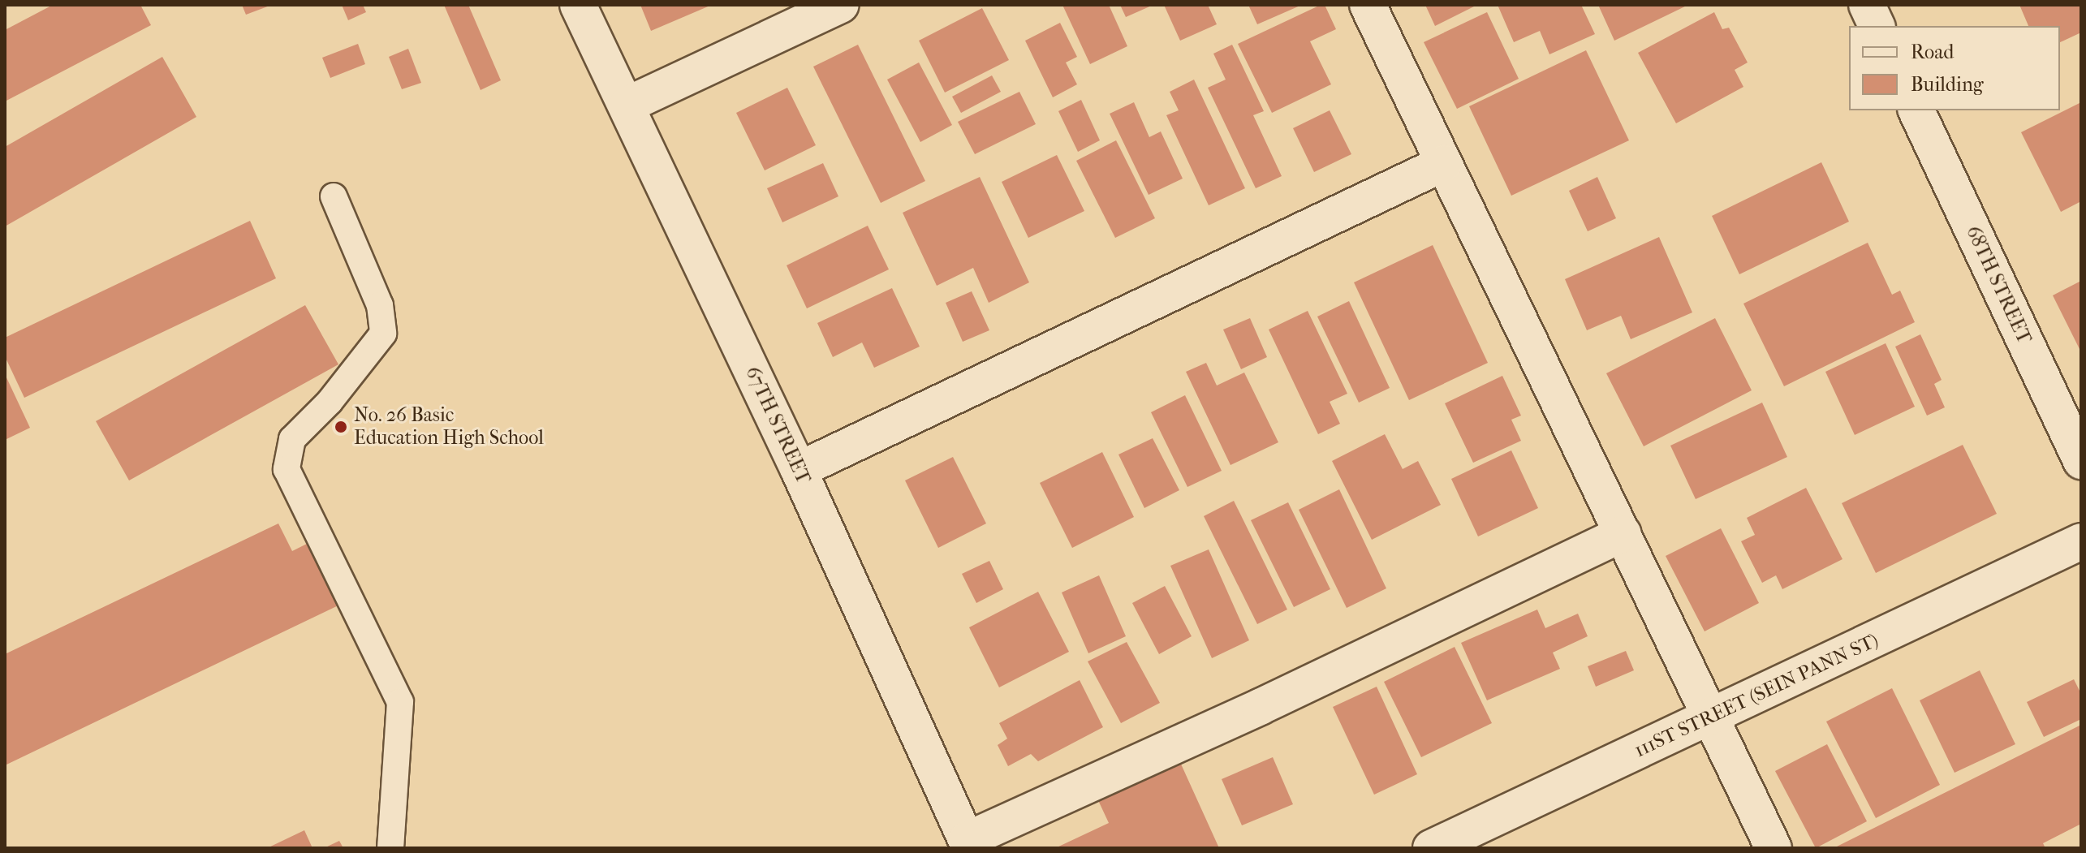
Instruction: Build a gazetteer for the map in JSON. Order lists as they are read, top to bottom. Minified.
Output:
{"streets":{"street":["68TH STREET","67TH STREET","111ST STREET (SEIN PANN ST)"]},"places":["No. 26 Basic Education High School"],"legend":["Road","Building"]}
